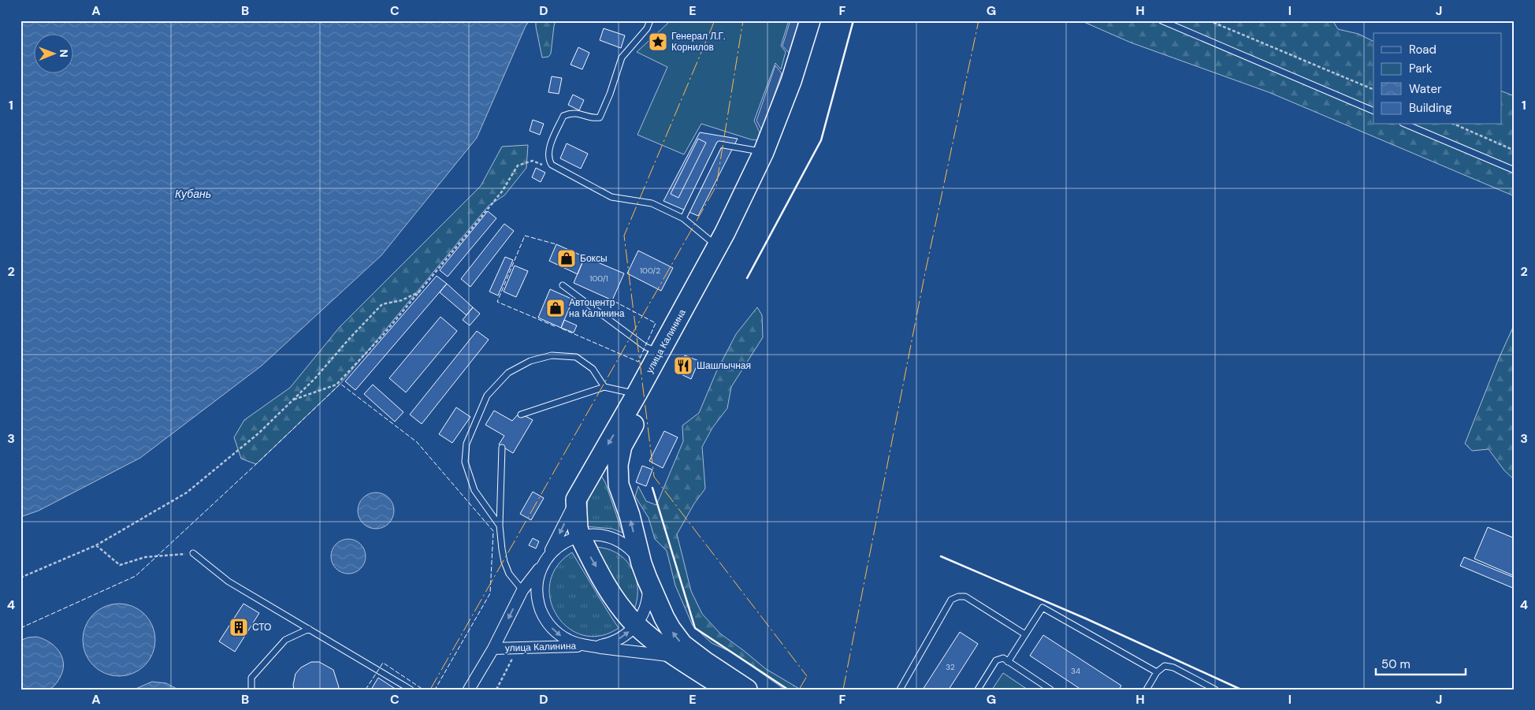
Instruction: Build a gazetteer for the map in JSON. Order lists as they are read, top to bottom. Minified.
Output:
{"streets":{"highway":["улица Калинина"]},"water":["Кубань"],"places":{"place":["Генерал Л.Г. Корнилов"],"shop":["Боксы","Автоцентр на Калинина"],"restaurant":["Шашлычная"],"building":["СТО"]},"house_numbers":["100/2","100/1","32","34"],"legend":["Road","Park","Water","Building"],"scale_bar":"50 m","north":"right","grid":{"columns":["A","B","C","D","E","F","G","H","I","J"],"rows":["1","2","3","4"]}}
